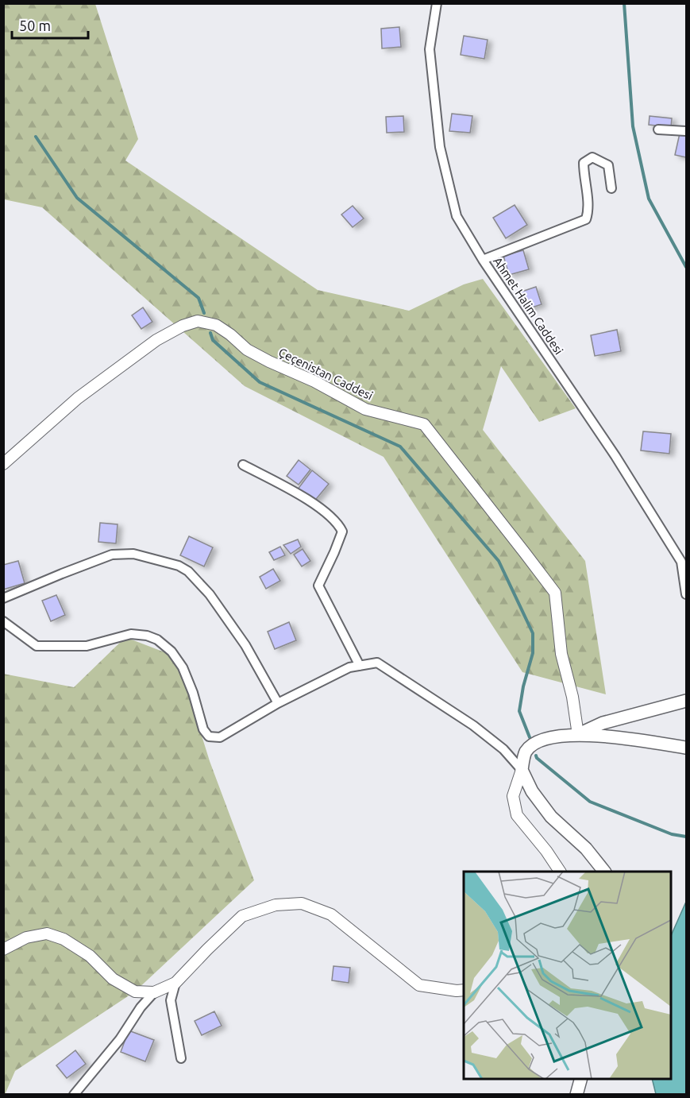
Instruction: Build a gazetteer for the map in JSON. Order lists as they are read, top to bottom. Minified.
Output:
{"streets":{"street":["Ahmet Halim Caddesi","Çeçenistan Caddesi"]},"scale_bar":"50 m"}
